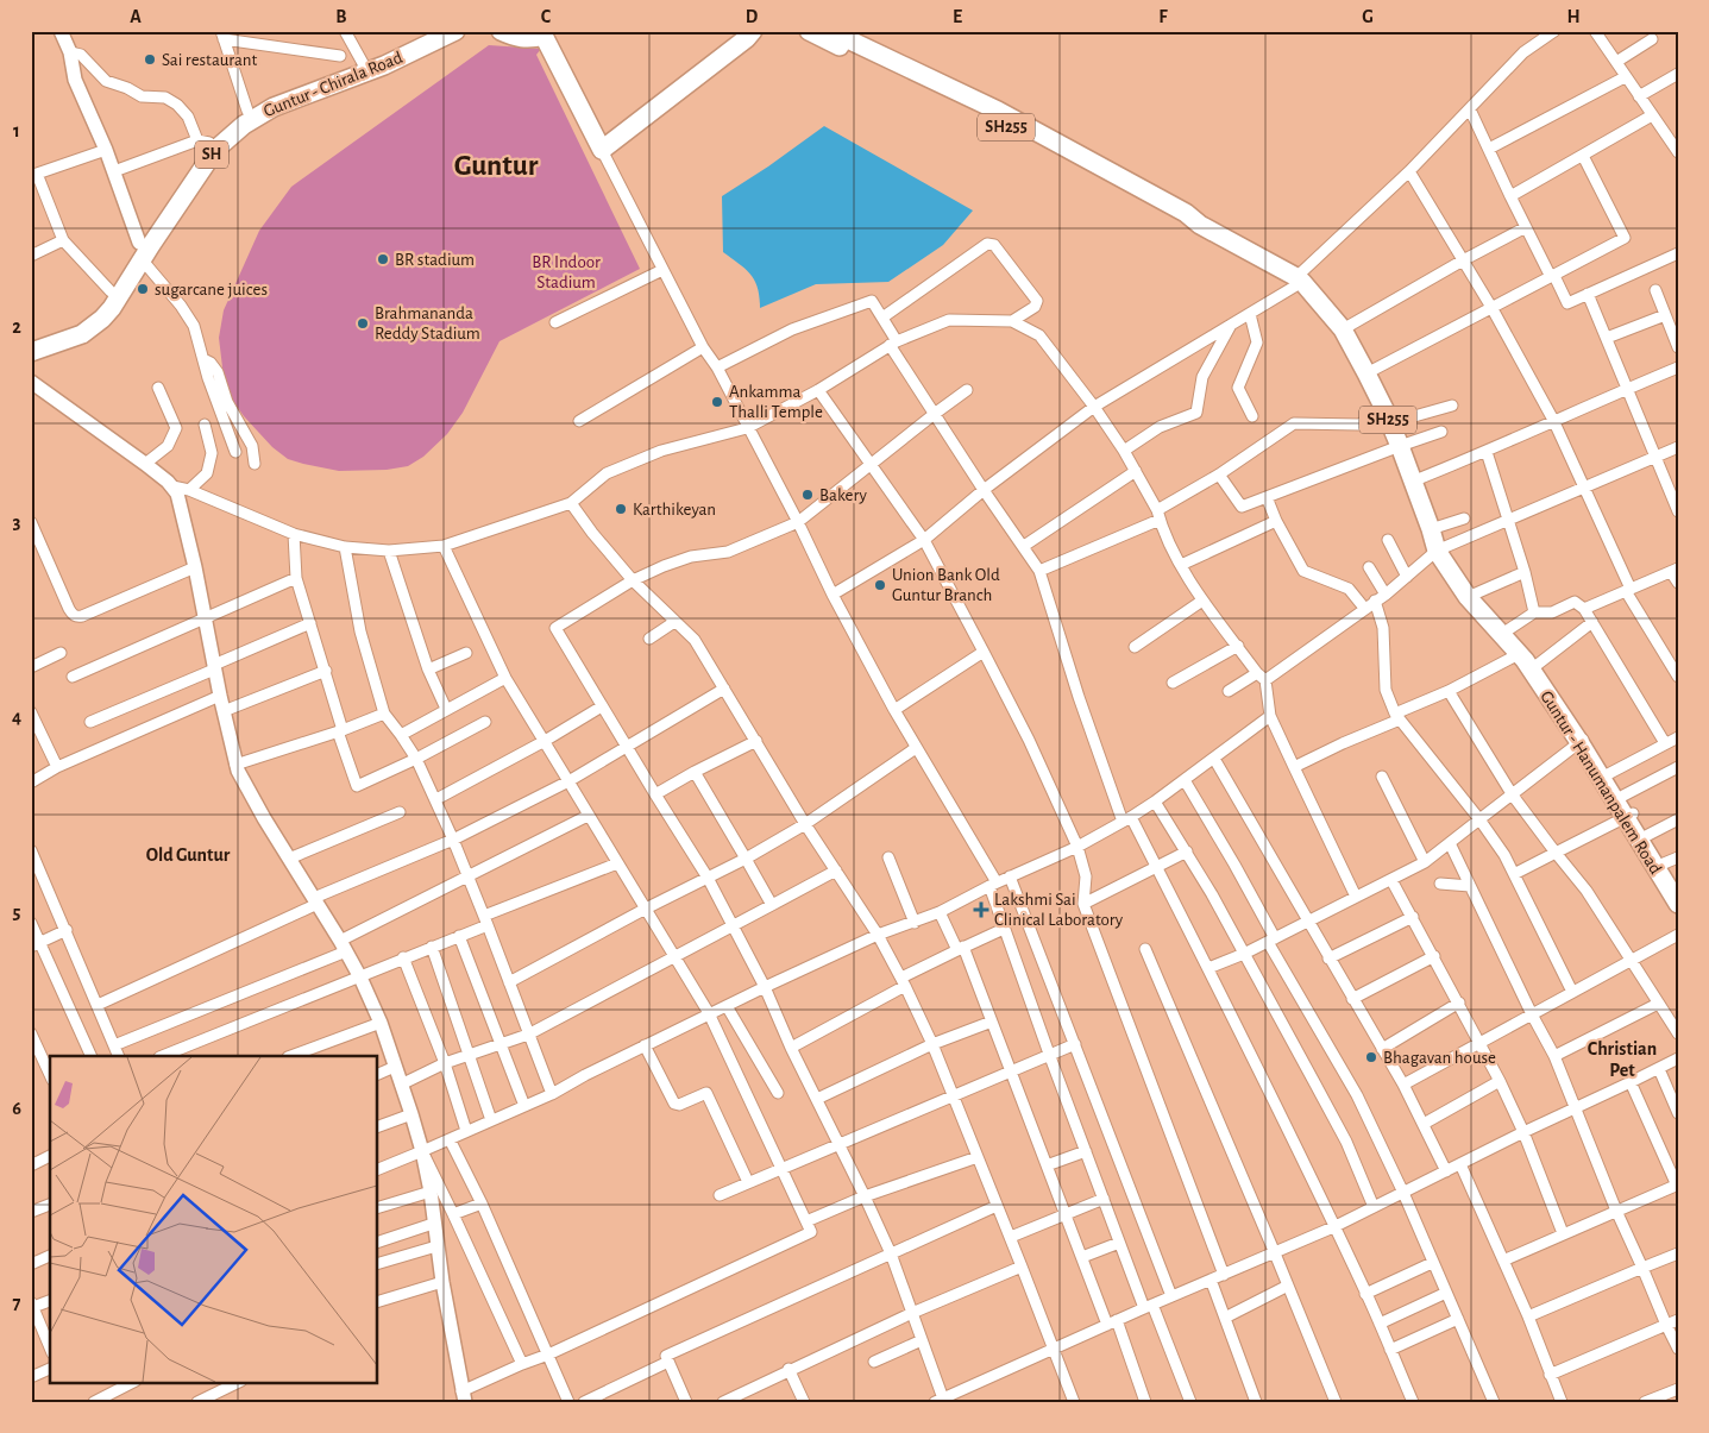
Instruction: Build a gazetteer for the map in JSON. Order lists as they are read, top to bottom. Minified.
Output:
{"streets":{"main road":["Guntur - Chirala Road","SH255","SH","Guntur - Hanumanpalem Road"]},"districts":["Guntur","Old Guntur","Christian Pet"],"parks":["BR Indoor Stadium"],"places":{"other":["Sai restaurant","BR stadium","sugarcane juices","Brahmananda Reddy Stadium","Ankamma Thalli Temple","Bakery","Karthikeyan","Union Bank Old Guntur Branch","Bhagavan house"],"health":["Lakshmi Sai Clinical Laboratory"]},"grid":{"columns":["A","B","C","D","E","F","G","H"],"rows":["1","2","3","4","5","6","7"]}}
